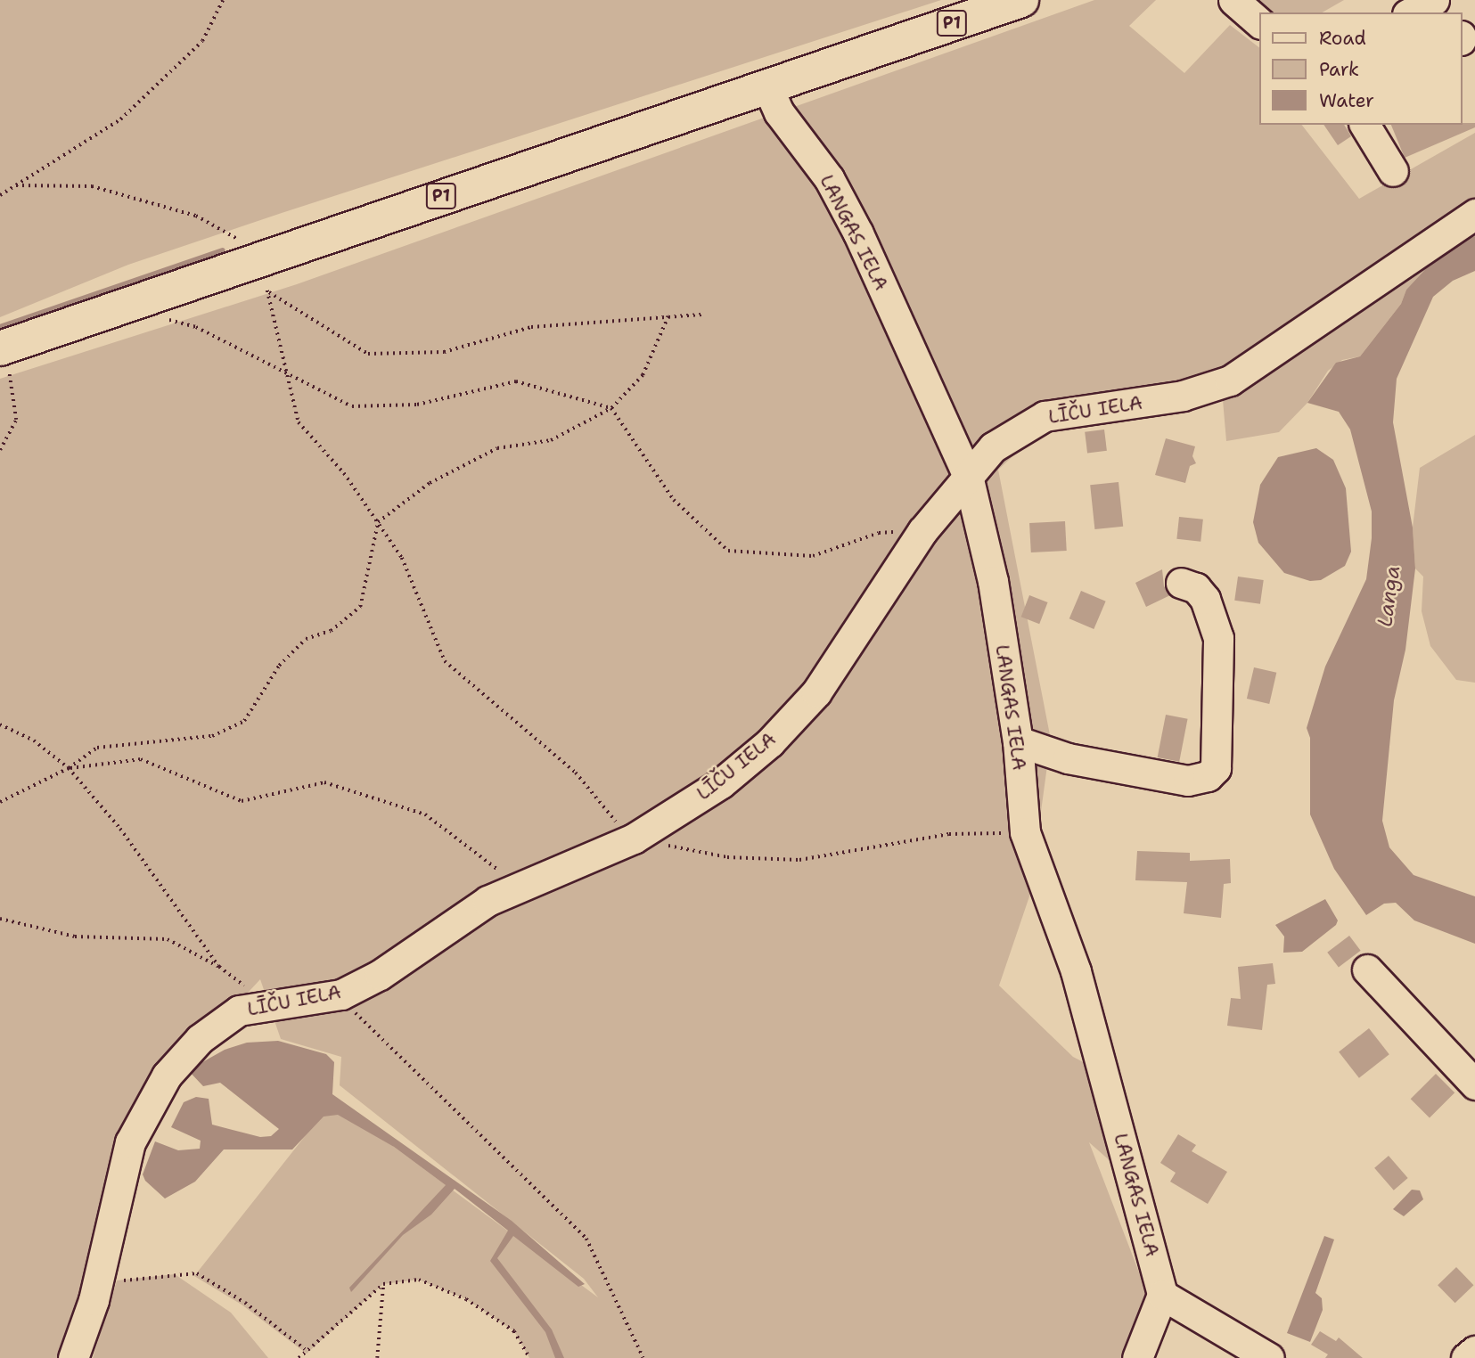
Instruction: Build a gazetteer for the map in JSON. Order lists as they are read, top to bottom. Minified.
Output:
{"streets":{"main road":["P1"],"street":["LANGAS IELA","LĪČU IELA"]},"crossings":[["P1","LANGAS IELA"],["LANGAS IELA","LĪČU IELA"]],"water":["Langa"],"legend":["Road","Park","Water"]}
